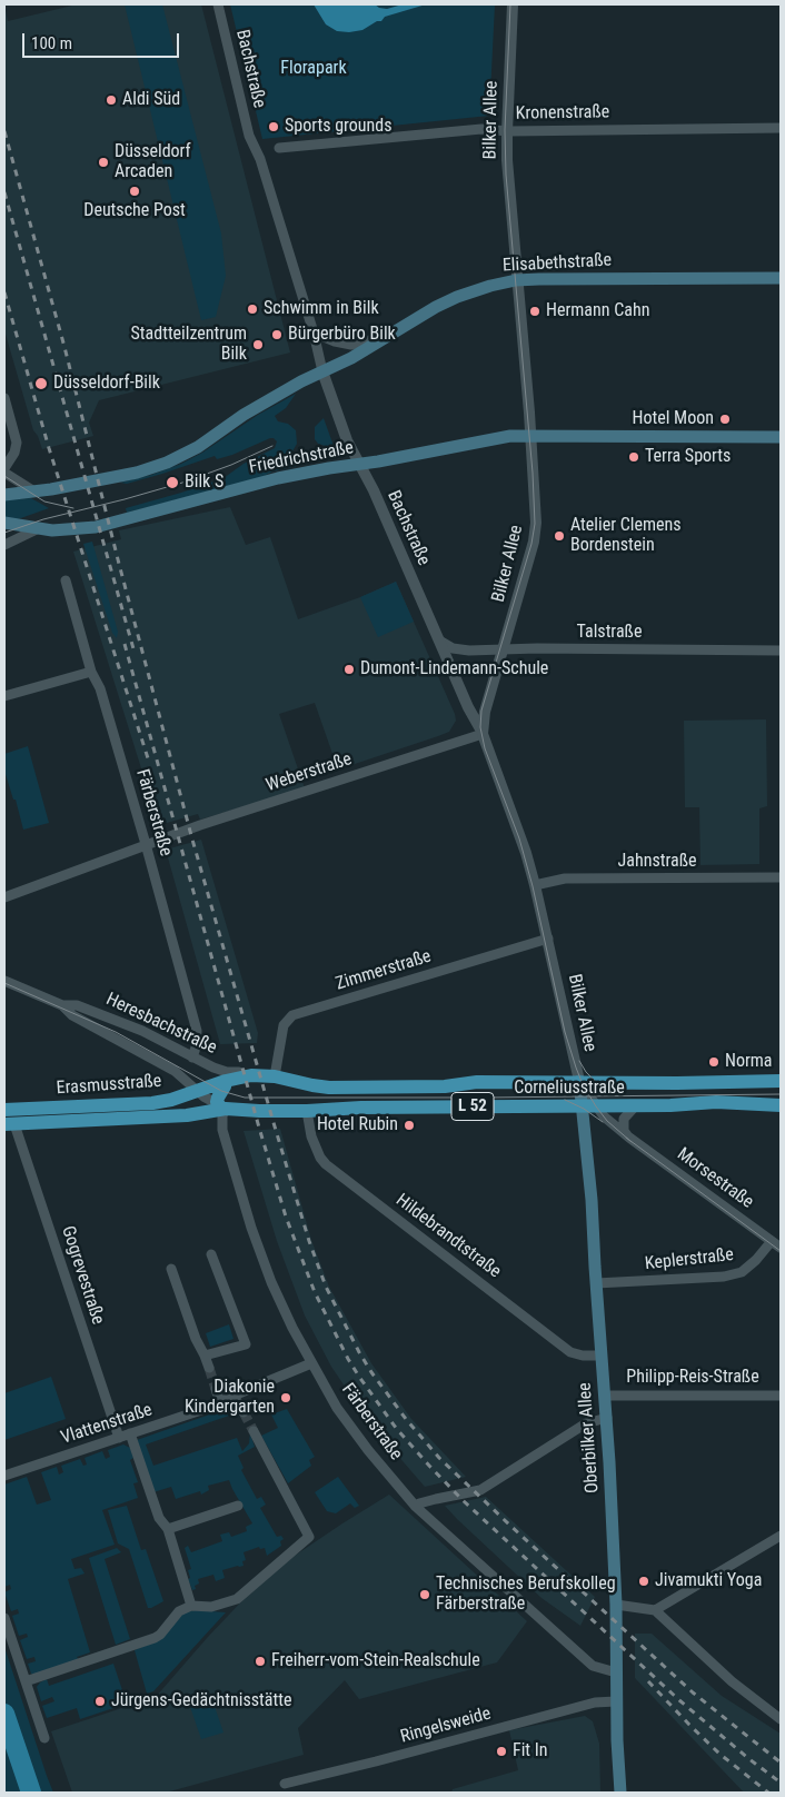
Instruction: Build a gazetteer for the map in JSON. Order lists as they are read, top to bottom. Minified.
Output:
{"streets":{"main road":["Elisabethstraße","Friedrichstraße","Erasmusstraße","Corneliusstraße","L 52","Oberbilker Allee"],"street":["Bachstraße","Kronenstraße","Bilker Allee","Talstraße","Weberstraße","Färberstraße","Jahnstraße","Zimmerstraße","Heresbachstraße","Morsestraße","Hildebrandtstraße","Keplerstraße","Gogrevestraße","Philipp-Reis-Straße","Vlattenstraße","Ringelsweide"]},"crossings":[["Bachstraße","Bilker Allee"],["Bachstraße","Elisabethstraße"],["Bachstraße","Friedrichstraße"],["Bachstraße","Talstraße"],["Bachstraße","Weberstraße"],["Kronenstraße","Bilker Allee"],["Bilker Allee","Elisabethstraße"],["Bilker Allee","Friedrichstraße"],["Bilker Allee","Talstraße"],["Bilker Allee","Weberstraße"],["Bilker Allee","Jahnstraße"],["Bilker Allee","Zimmerstraße"],["Bilker Allee","Corneliusstraße"],["Bilker Allee","Oberbilker Allee"],["Weberstraße","Färberstraße"],["Färberstraße","Heresbachstraße"],["Färberstraße","Erasmusstraße"],["Färberstraße","Corneliusstraße"],["Färberstraße","Vlattenstraße"],["Färberstraße","Oberbilker Allee"],["Zimmerstraße","Corneliusstraße"],["Heresbachstraße","Erasmusstraße"],["Heresbachstraße","Corneliusstraße"],["Erasmusstraße","Corneliusstraße"],["Erasmusstraße","Gogrevestraße"],["Corneliusstraße","Morsestraße"],["Corneliusstraße","Hildebrandtstraße"],["Corneliusstraße","Oberbilker Allee"],["Morsestraße","Keplerstraße"],["Morsestraße","Oberbilker Allee"],["Hildebrandtstraße","Oberbilker Allee"],["Keplerstraße","Oberbilker Allee"],["Gogrevestraße","Vlattenstraße"],["Philipp-Reis-Straße","Oberbilker Allee"],["Oberbilker Allee","Ringelsweide"]],"parks":["Florapark"],"places":["Aldi Süd","Sports grounds","Düsseldorf Arcaden","Deutsche Post","Schwimm in Bilk","Hermann Cahn","Bürgerbüro Bilk","Stadtteilzentrum Bilk","Düsseldorf-Bilk","Hotel Moon","Terra Sports","Bilk S","Atelier Clemens Bordenstein","Dumont-Lindemann-Schule","Norma","Hotel Rubin","Diakonie Kindergarten","Jivamukti Yoga","Technisches Berufskolleg Färberstraße","Freiherr-vom-Stein-Realschule","Jürgens-Gedächtnisstätte","Fit In"],"scale_bar":"100 m"}
